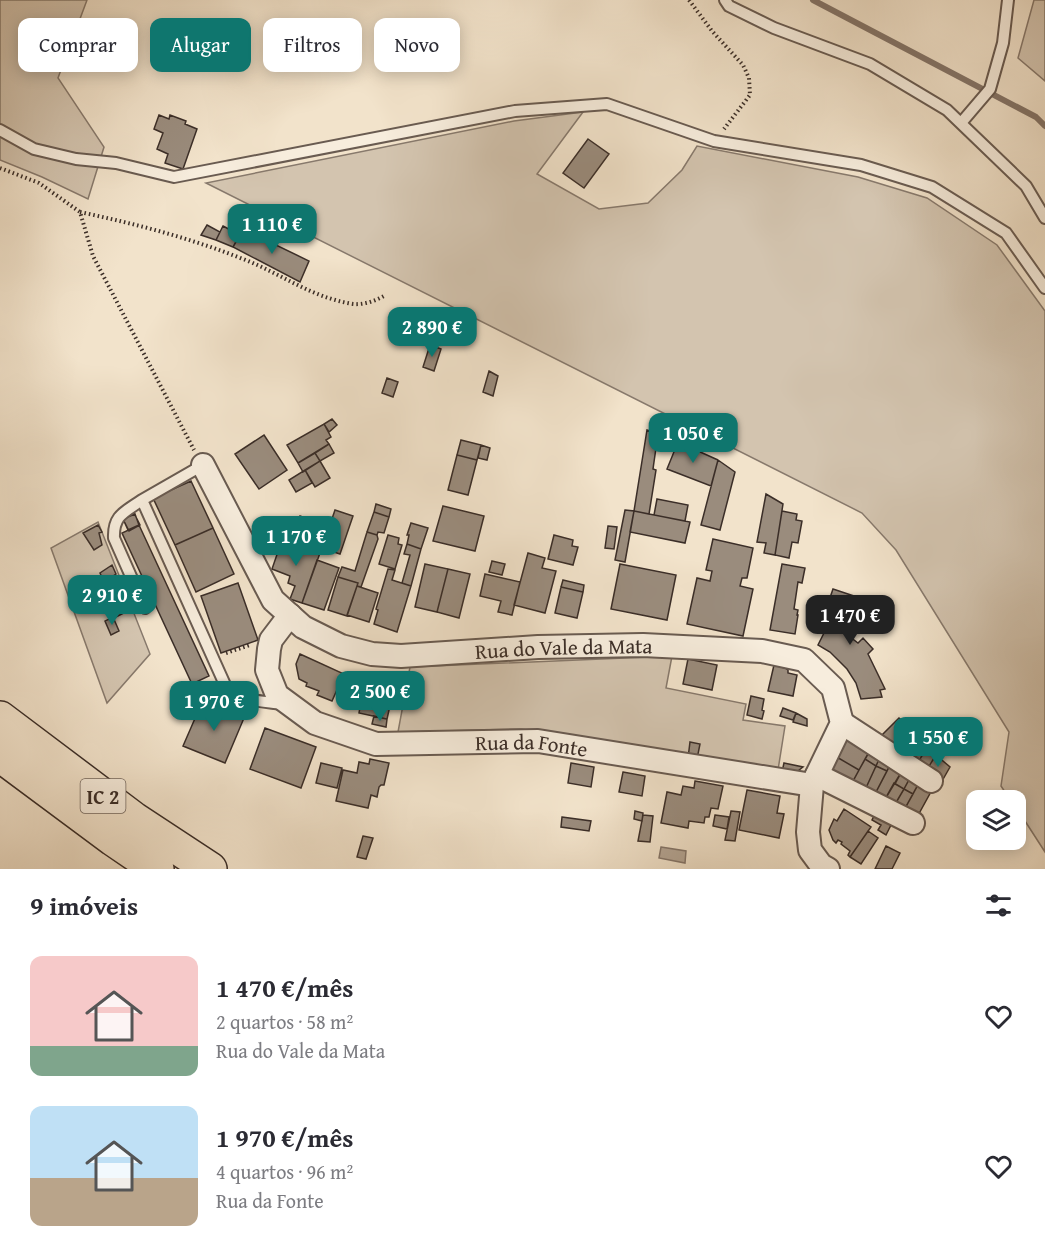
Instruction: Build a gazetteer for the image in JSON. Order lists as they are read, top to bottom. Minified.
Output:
{"streets":{"highway":["IC 2"],"street":["Rua do Vale da Mata","Rua da Fonte"]},"crossings":[["Rua do Vale da Mata","Rua da Fonte"]],"page":{"chip":["Comprar","Alugar","Filtros","Novo"],"price":["1 110 €","2 890 €","1 050 €","1 170 €","2 910 €","1 470 €","2 500 €","1 970 €","1 550 €"],"heading":"9 imóveis","list":[{"name":"1 470 €/mês","note":"2 quartos · 58 m² · Rua do Vale da Mata"},{"name":"1 970 €/mês","note":"4 quartos · 96 m² · Rua da Fonte"}]}}
